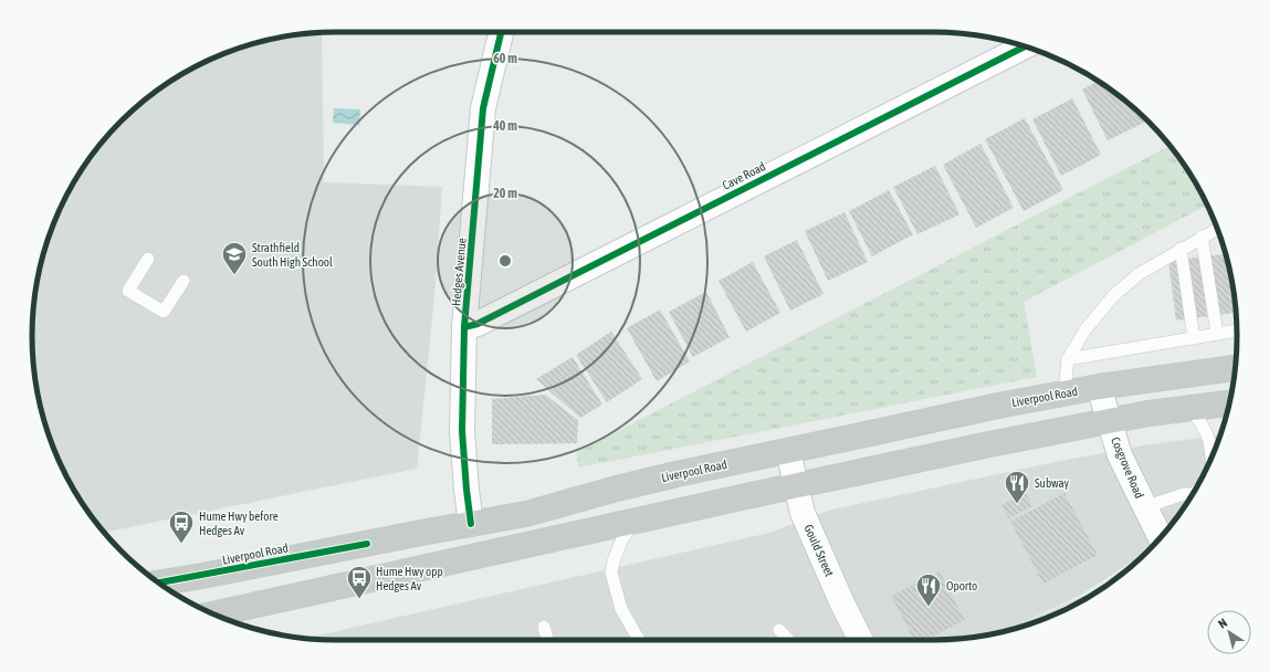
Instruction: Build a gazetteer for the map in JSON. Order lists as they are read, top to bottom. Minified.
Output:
{"streets":{"highway":["Liverpool Road"],"street":["Cave Road","Hedges Avenue","Cosgrove Road","Gould Street"]},"crossings":[["Cave Road","Hedges Avenue"],["Hedges Avenue","Liverpool Road"],["Liverpool Road","Cosgrove Road"],["Liverpool Road","Gould Street"]],"places":{"school or university":["Strathfield South High School"],"restaurant":["Subway","Oporto"],"bus stop":["Hume Hwy before Hedges Av","Hume Hwy opp Hedges Av"]},"north":"top left","rings":["60 m","40 m","20 m"]}
